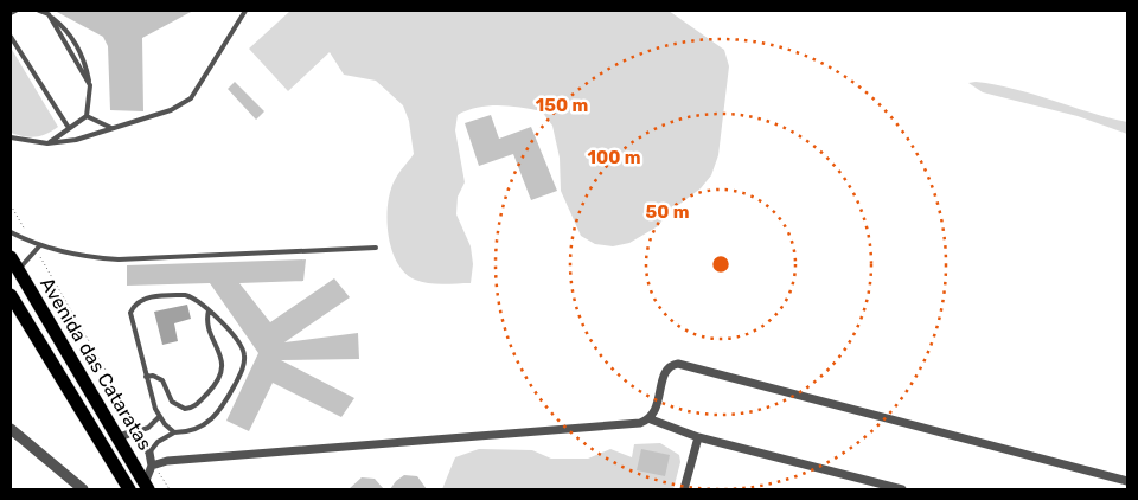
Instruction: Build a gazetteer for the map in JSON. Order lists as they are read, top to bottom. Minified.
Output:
{"streets":{"main road":["Avenida das Cataratas"]},"rings":["150 m","100 m","50 m"]}
